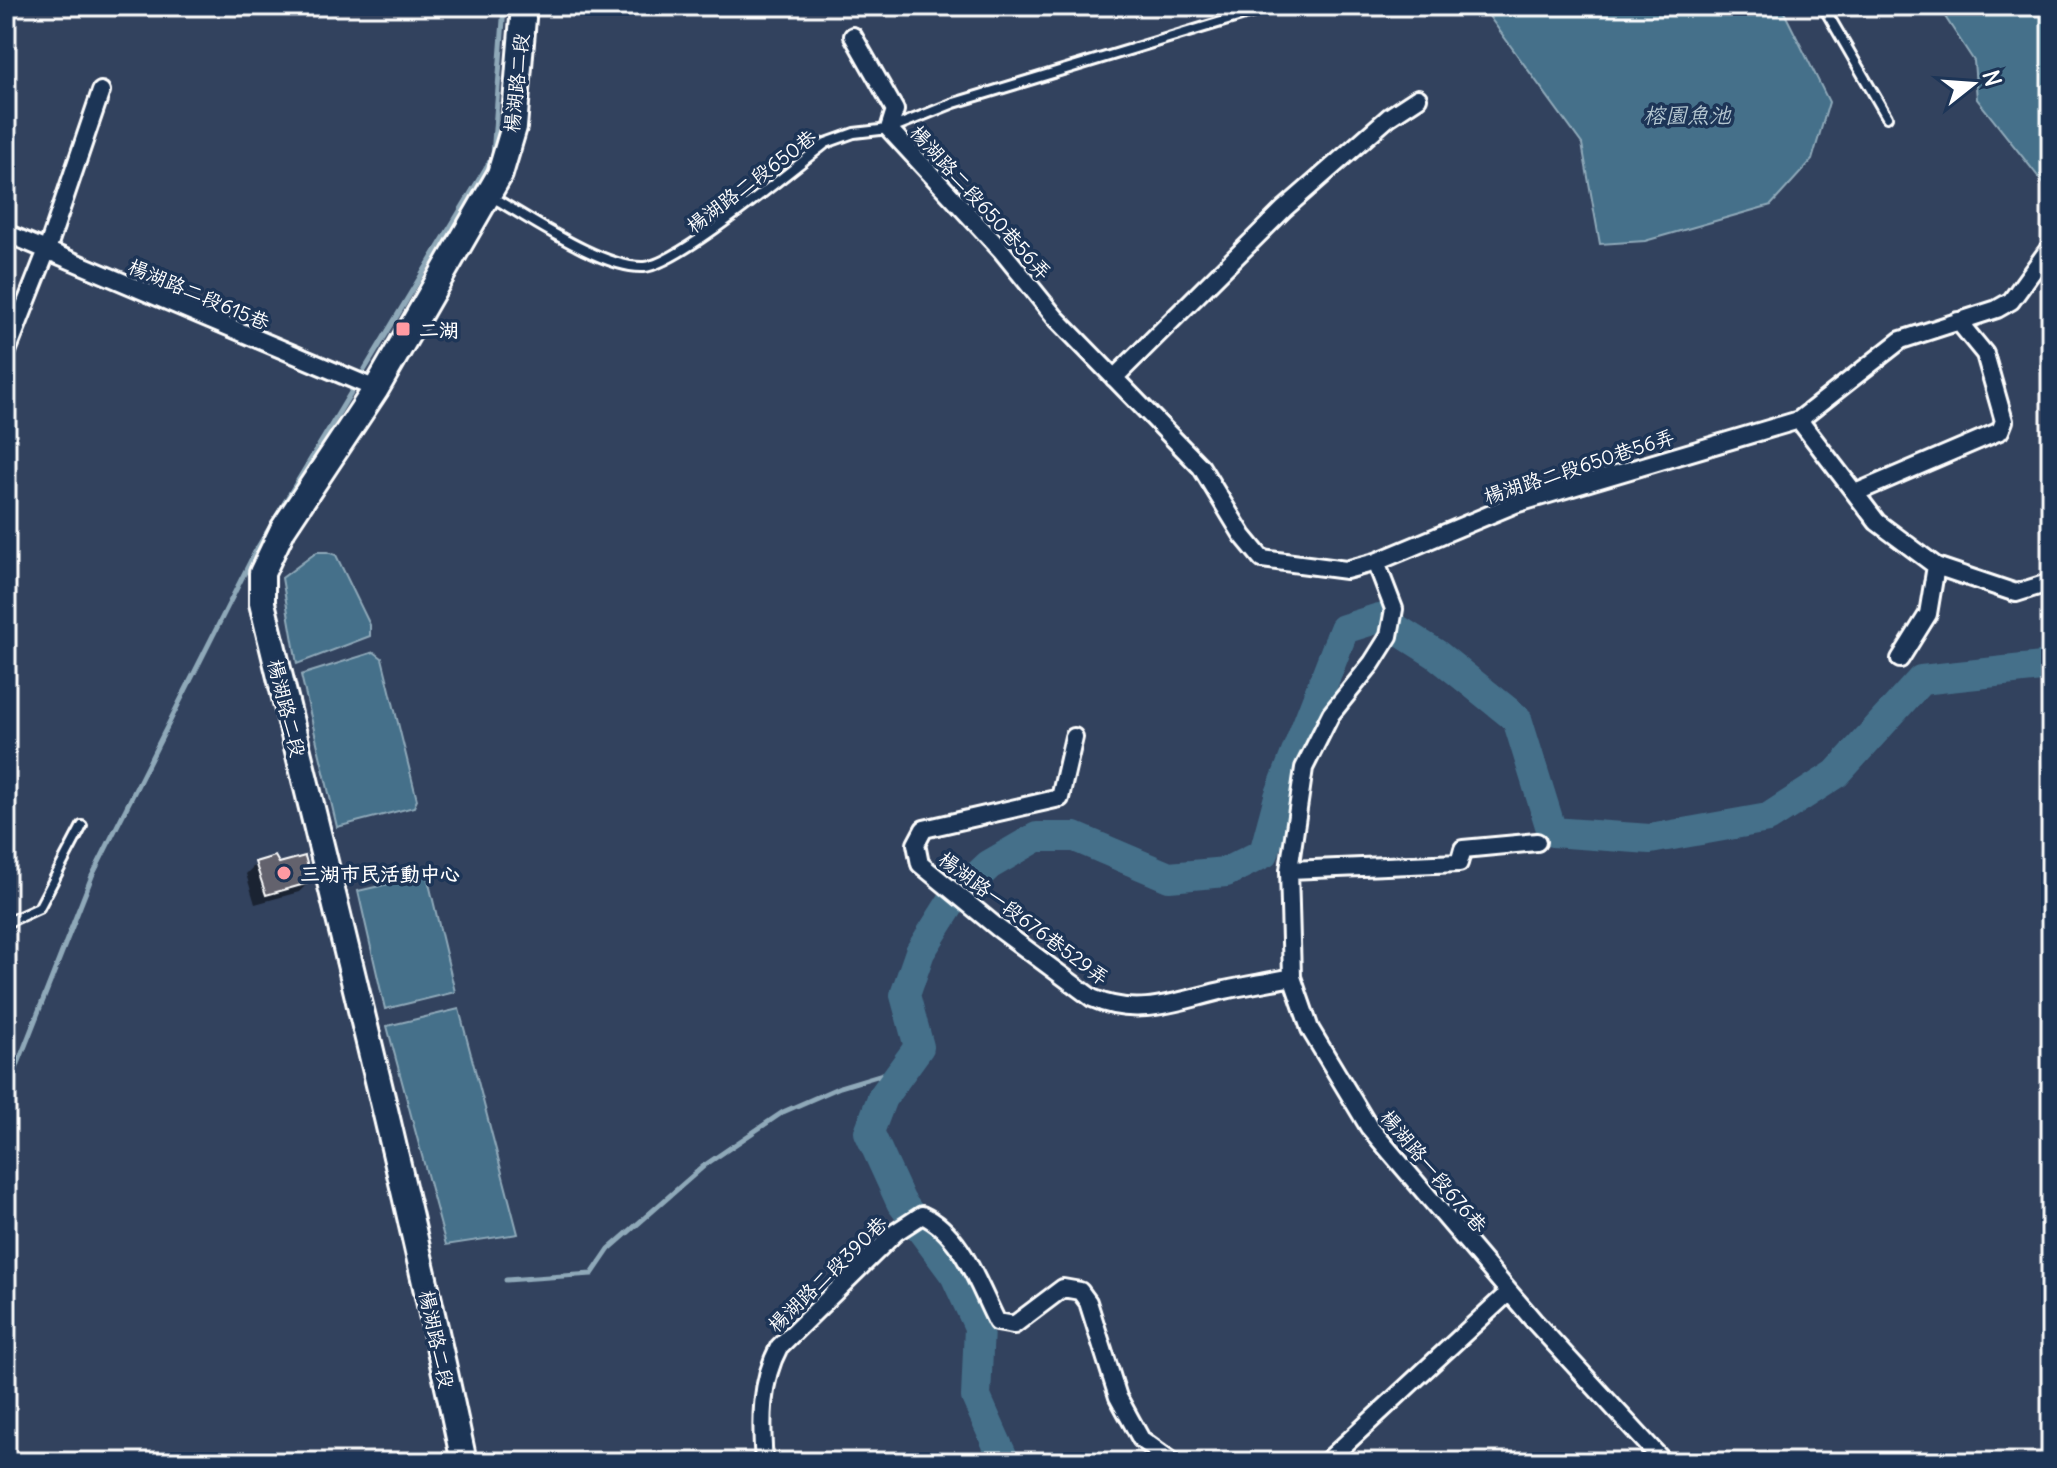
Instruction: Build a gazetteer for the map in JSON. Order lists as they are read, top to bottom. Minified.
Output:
{"streets":{"street":["楊湖路二段","楊湖路二段650巷56弄","楊湖路二段615巷","楊湖路一段676巷529弄","楊湖路一段676巷","楊湖路二段390巷"],"lane":["楊湖路二段650巷"]},"crossings":[["楊湖路二段","楊湖路二段650巷"],["楊湖路二段","楊湖路二段615巷"],["楊湖路二段650巷","楊湖路二段650巷56弄"],["楊湖路二段650巷56弄","楊湖路一段676巷"],["楊湖路一段676巷529弄","楊湖路一段676巷"]],"water":["榕園魚池"],"places":{"transit":["二湖"],"other":["三湖市民活動中心"]},"north":"right"}
